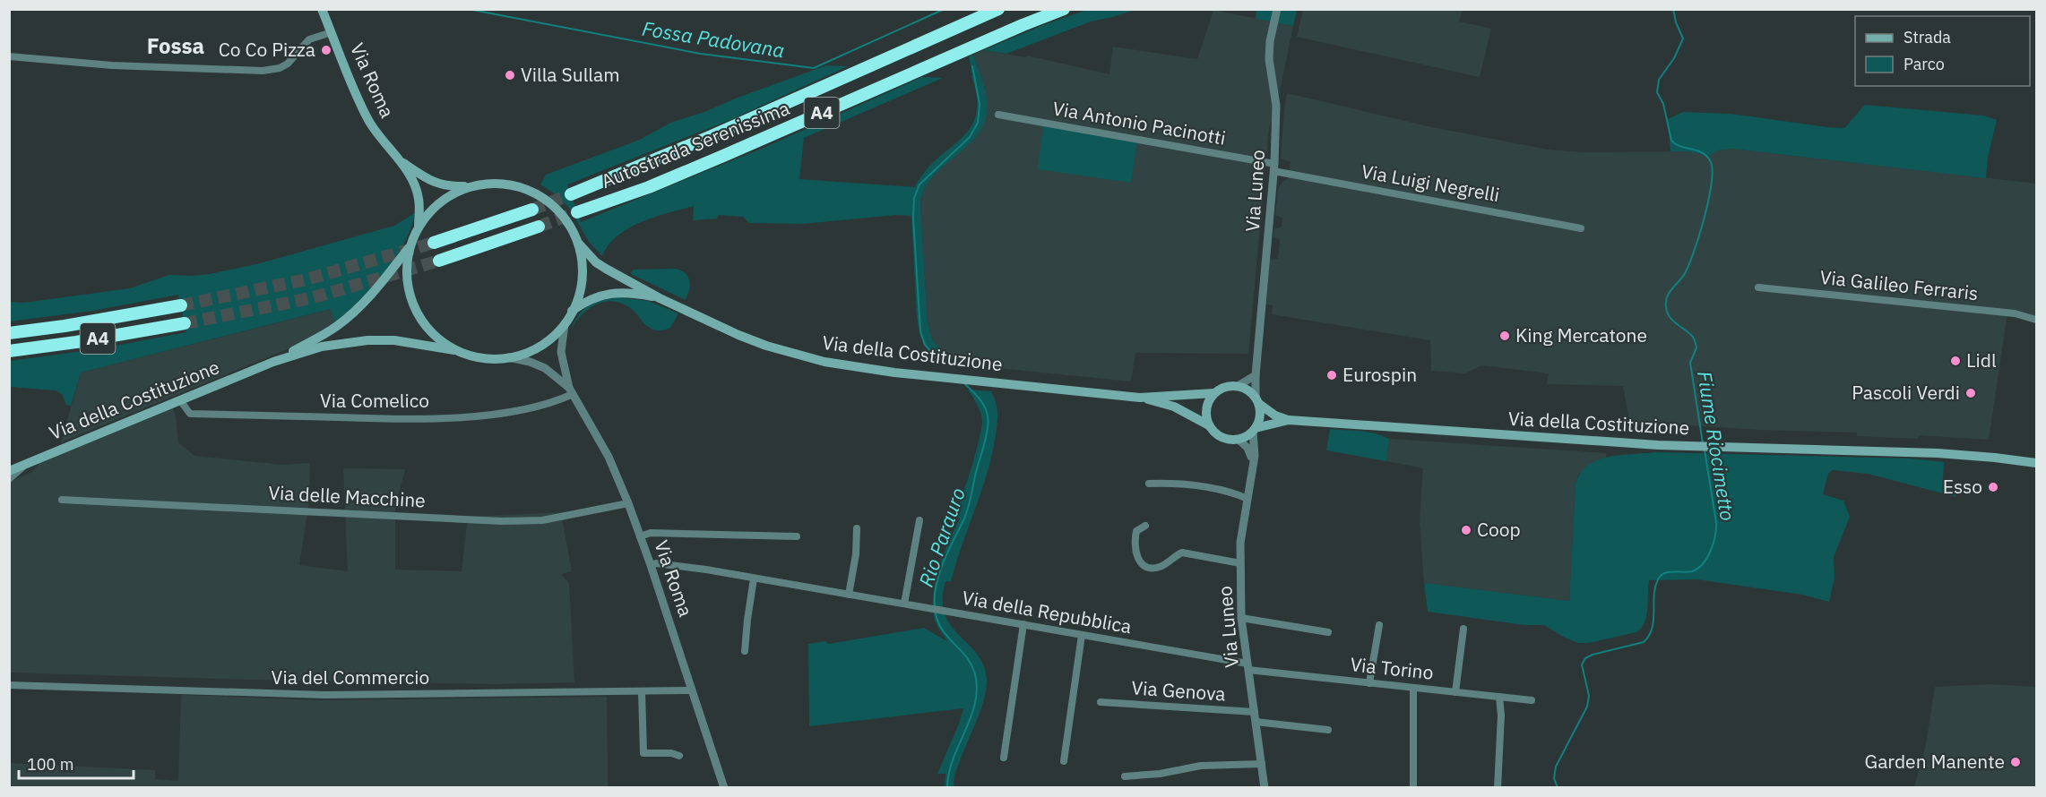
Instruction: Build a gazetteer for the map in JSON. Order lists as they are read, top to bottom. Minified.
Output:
{"streets":{"highway":["A4","Autostrada Serenissima"],"main road":["Via Roma","Via della Costituzione"],"street":["Via Antonio Pacinotti","Via Luigi Negrelli","Via Luneo","Via Galileo Ferraris","Via Comelico","Via delle Macchine","Via della Repubblica","Via Torino","Via del Commercio","Via Genova"]},"crossings":[["Via Roma","Via Comelico"],["Via Roma","Via delle Macchine"],["Via Roma","Via della Repubblica"],["Via Roma","Via del Commercio"],["Via Antonio Pacinotti","Via Luigi Negrelli"],["Via Antonio Pacinotti","Via Luneo"],["Via Luigi Negrelli","Via Luneo"],["Via Luneo","Via della Costituzione"],["Via Luneo","Via della Repubblica"],["Via Luneo","Via Torino"],["Via Luneo","Via Genova"],["Via della Costituzione","Via Comelico"],["Via della Repubblica","Via Torino"]],"districts":["Fossa"],"water":["Fossa Padovana","Fiume Riocimetto","Rio Parauro"],"places":["Co Co Pizza","Villa Sullam","King Mercatone","Lidl","Eurospin","Pascoli Verdi","Esso","Coop","Garden Manente"],"legend":["Strada","Parco"],"scale_bar":"100 m"}
